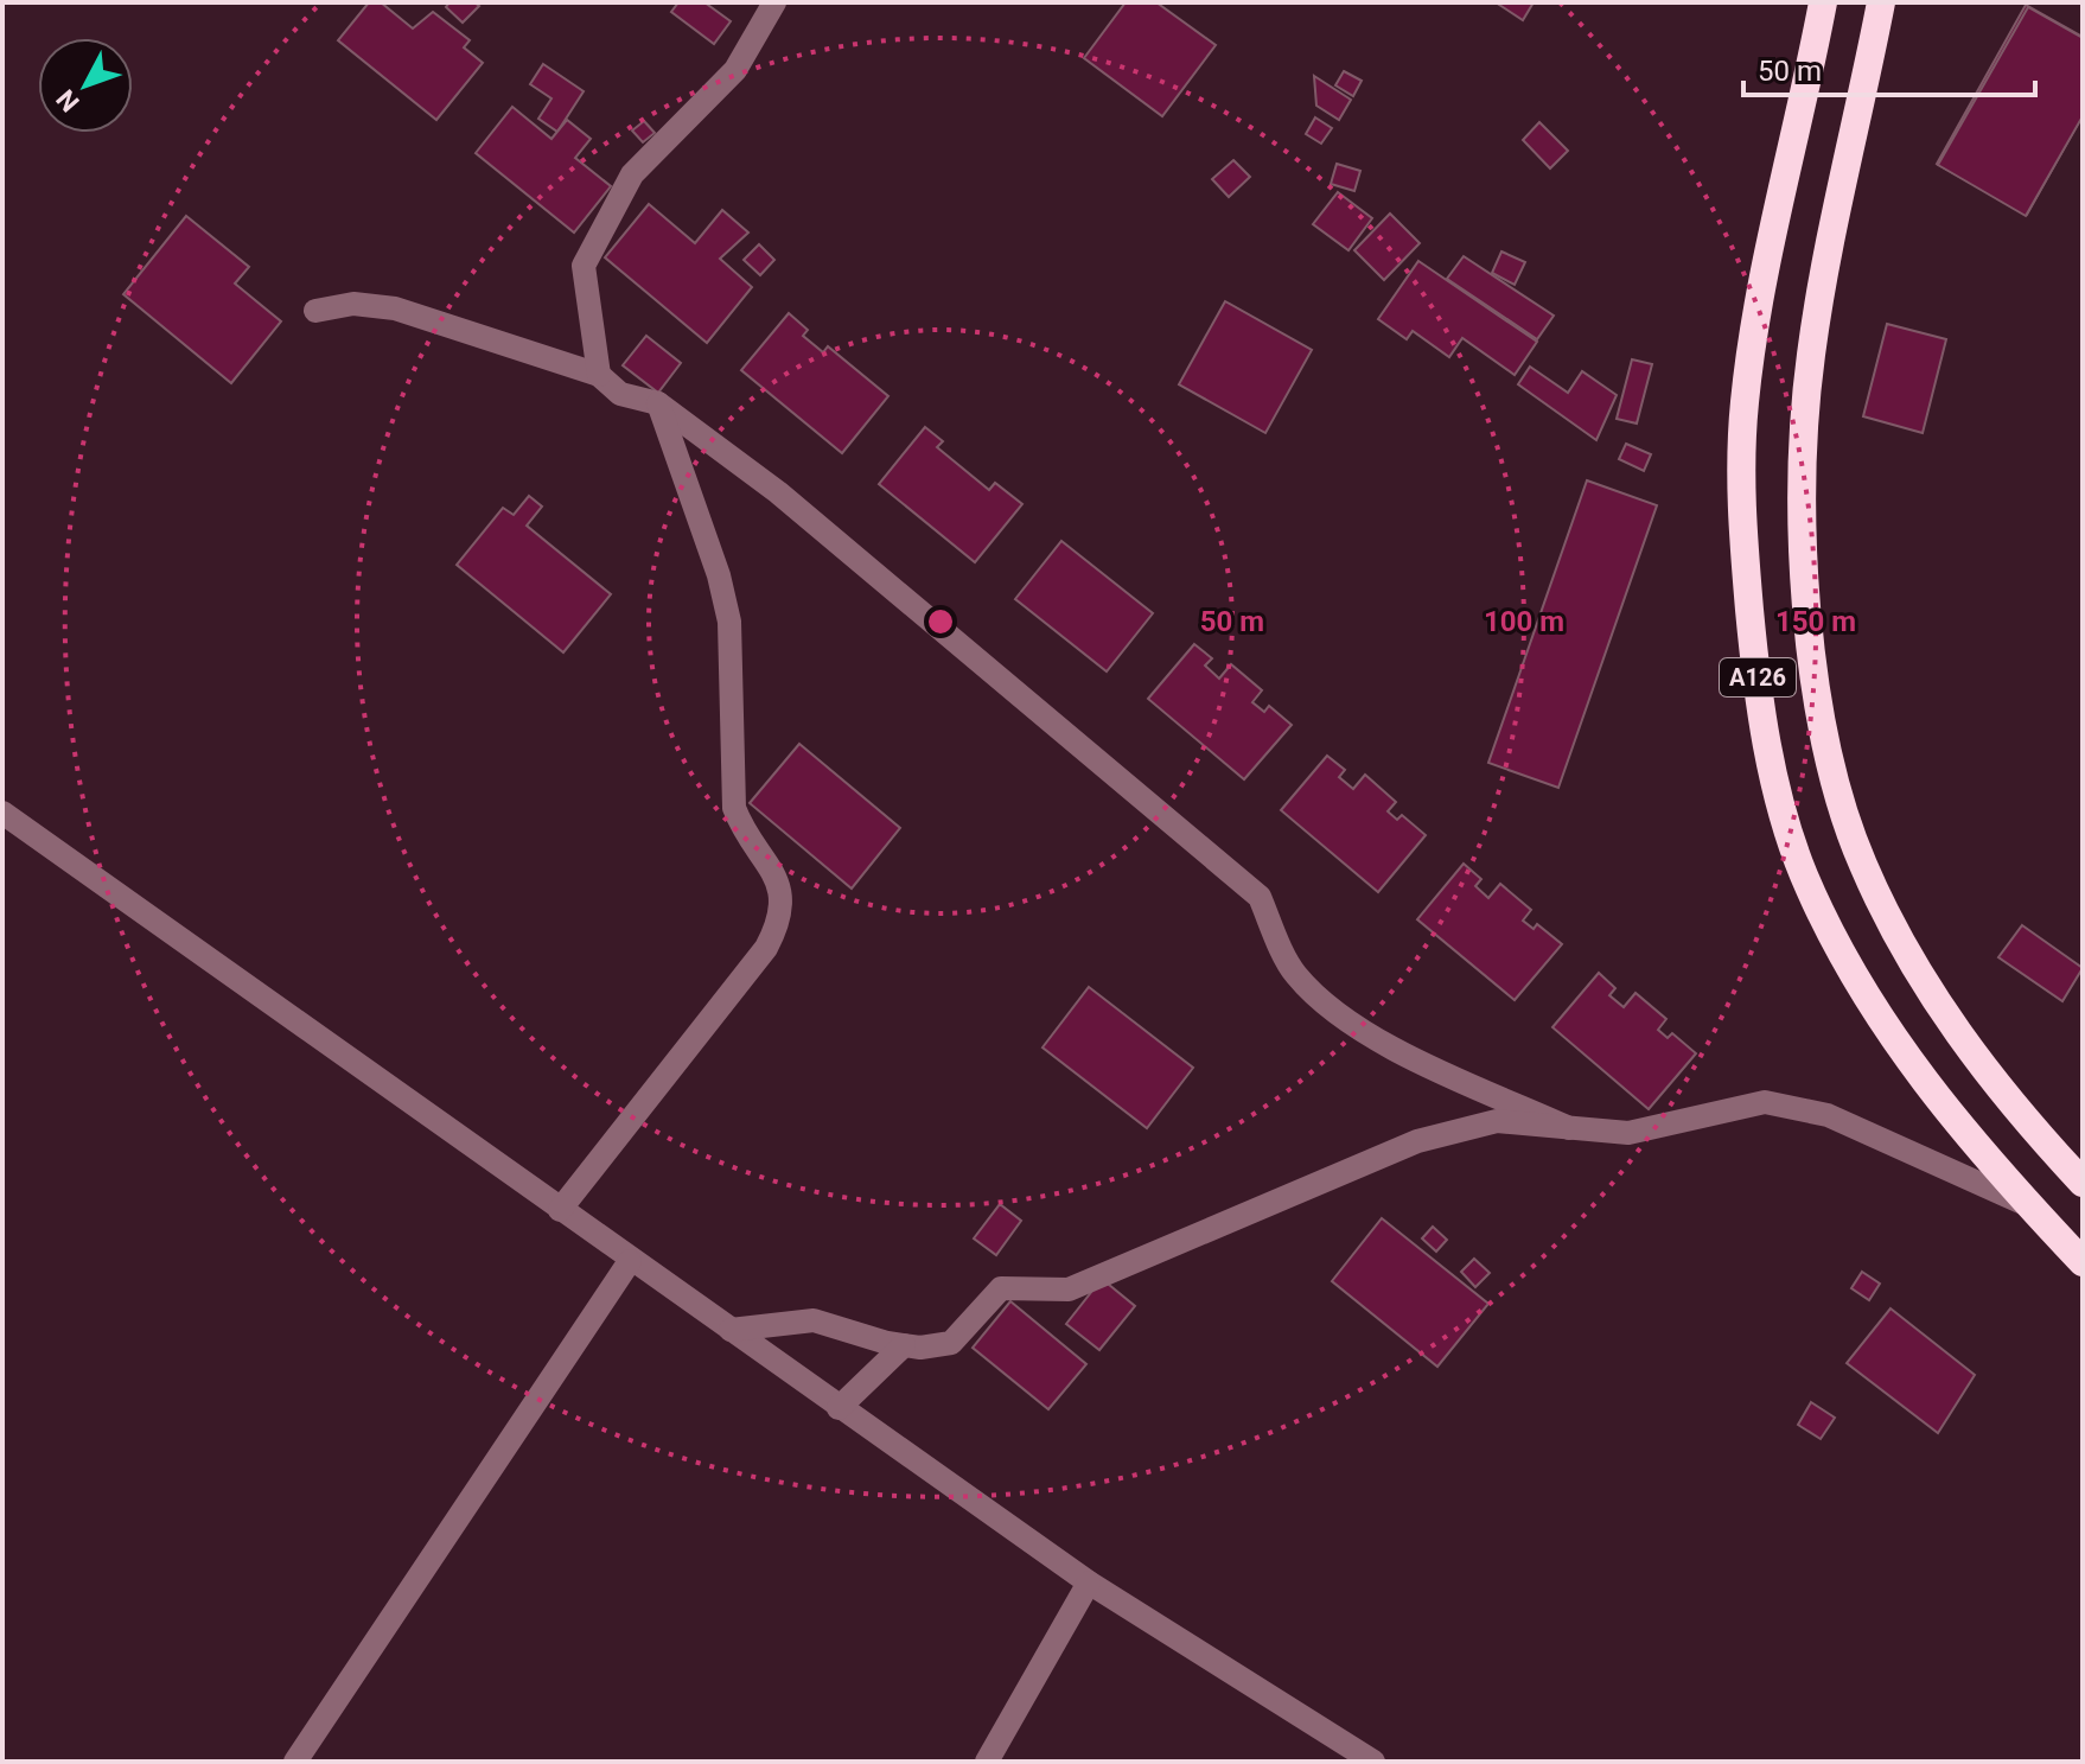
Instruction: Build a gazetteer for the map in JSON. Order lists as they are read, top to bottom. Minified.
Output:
{"streets":{"highway":["A126"]},"scale_bar":"50 m","north":"bottom left","rings":["50 m","100 m","150 m"]}
